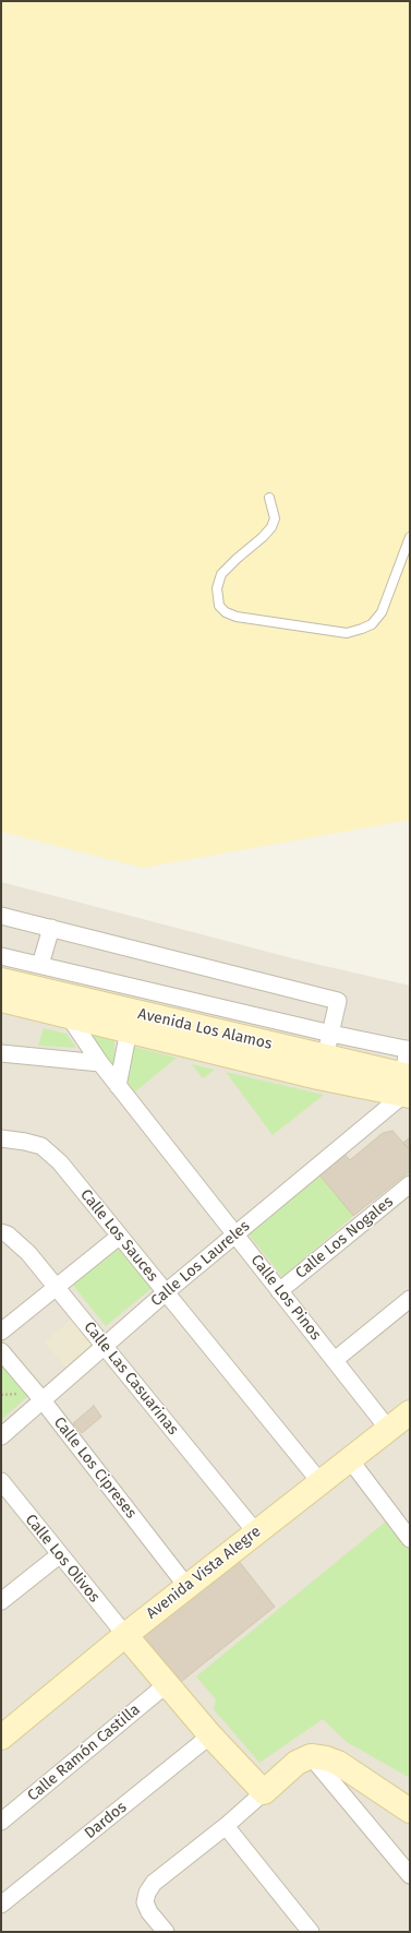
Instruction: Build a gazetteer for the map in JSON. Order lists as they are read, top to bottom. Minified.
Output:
{"streets":{"street":["Avenida Los Alamos","Calle Los Sauces","Calle Los Nogales","Calle Los Laureles","Calle Los Pinos","Calle Las Casuarinas","Calle Los Cipreses","Calle Los Olivos","Avenida Vista Alegre","Calle Ramón Castilla","Dardos"]},"crossings":[["Avenida Los Alamos","Calle Los Laureles"],["Avenida Los Alamos","Calle Los Pinos"],["Calle Los Sauces","Calle Los Laureles"],["Calle Los Sauces","Avenida Vista Alegre"],["Calle Los Nogales","Calle Los Pinos"],["Calle Los Laureles","Calle Los Pinos"],["Calle Los Laureles","Calle Las Casuarinas"],["Calle Los Laureles","Calle Los Cipreses"],["Calle Los Pinos","Avenida Vista Alegre"],["Calle Las Casuarinas","Avenida Vista Alegre"],["Calle Los Cipreses","Avenida Vista Alegre"],["Calle Los Olivos","Avenida Vista Alegre"]]}
